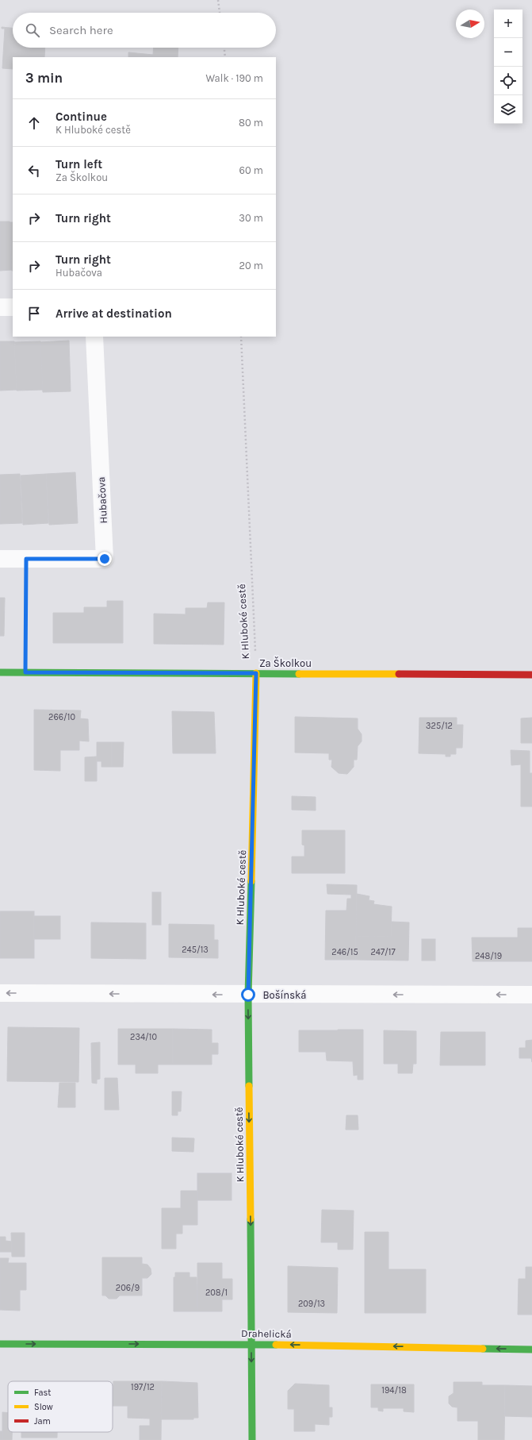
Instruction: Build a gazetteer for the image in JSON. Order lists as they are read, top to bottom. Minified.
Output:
{"streets":{"street":["Hubačova","K Hluboké cestě","Za Školkou","Bošínská","Drahelická"]},"crossings":[["K Hluboké cestě","Za Školkou"],["K Hluboké cestě","Bošínská"],["K Hluboké cestě","Drahelická"]],"one_way":["K Hluboké cestě","Bošínská"],"house_numbers":["266/10","325/12","245/13","246/15","247/17","248/19","234/10","206/9","208/1","209/13","197/12","194/18"],"legend":["Fast","Slow","Jam"],"north":"right","page":{"map_buttons":["+","−"],"search":"Search here","heading":["3 min","Walk · 190 m"],"list":[["Continue","K Hluboké cestě","80 m"],["Turn left","Za Školkou","60 m"],["Turn right","30 m"],["Turn right","Hubačova","20 m"],"Arrive at destination"]}}
